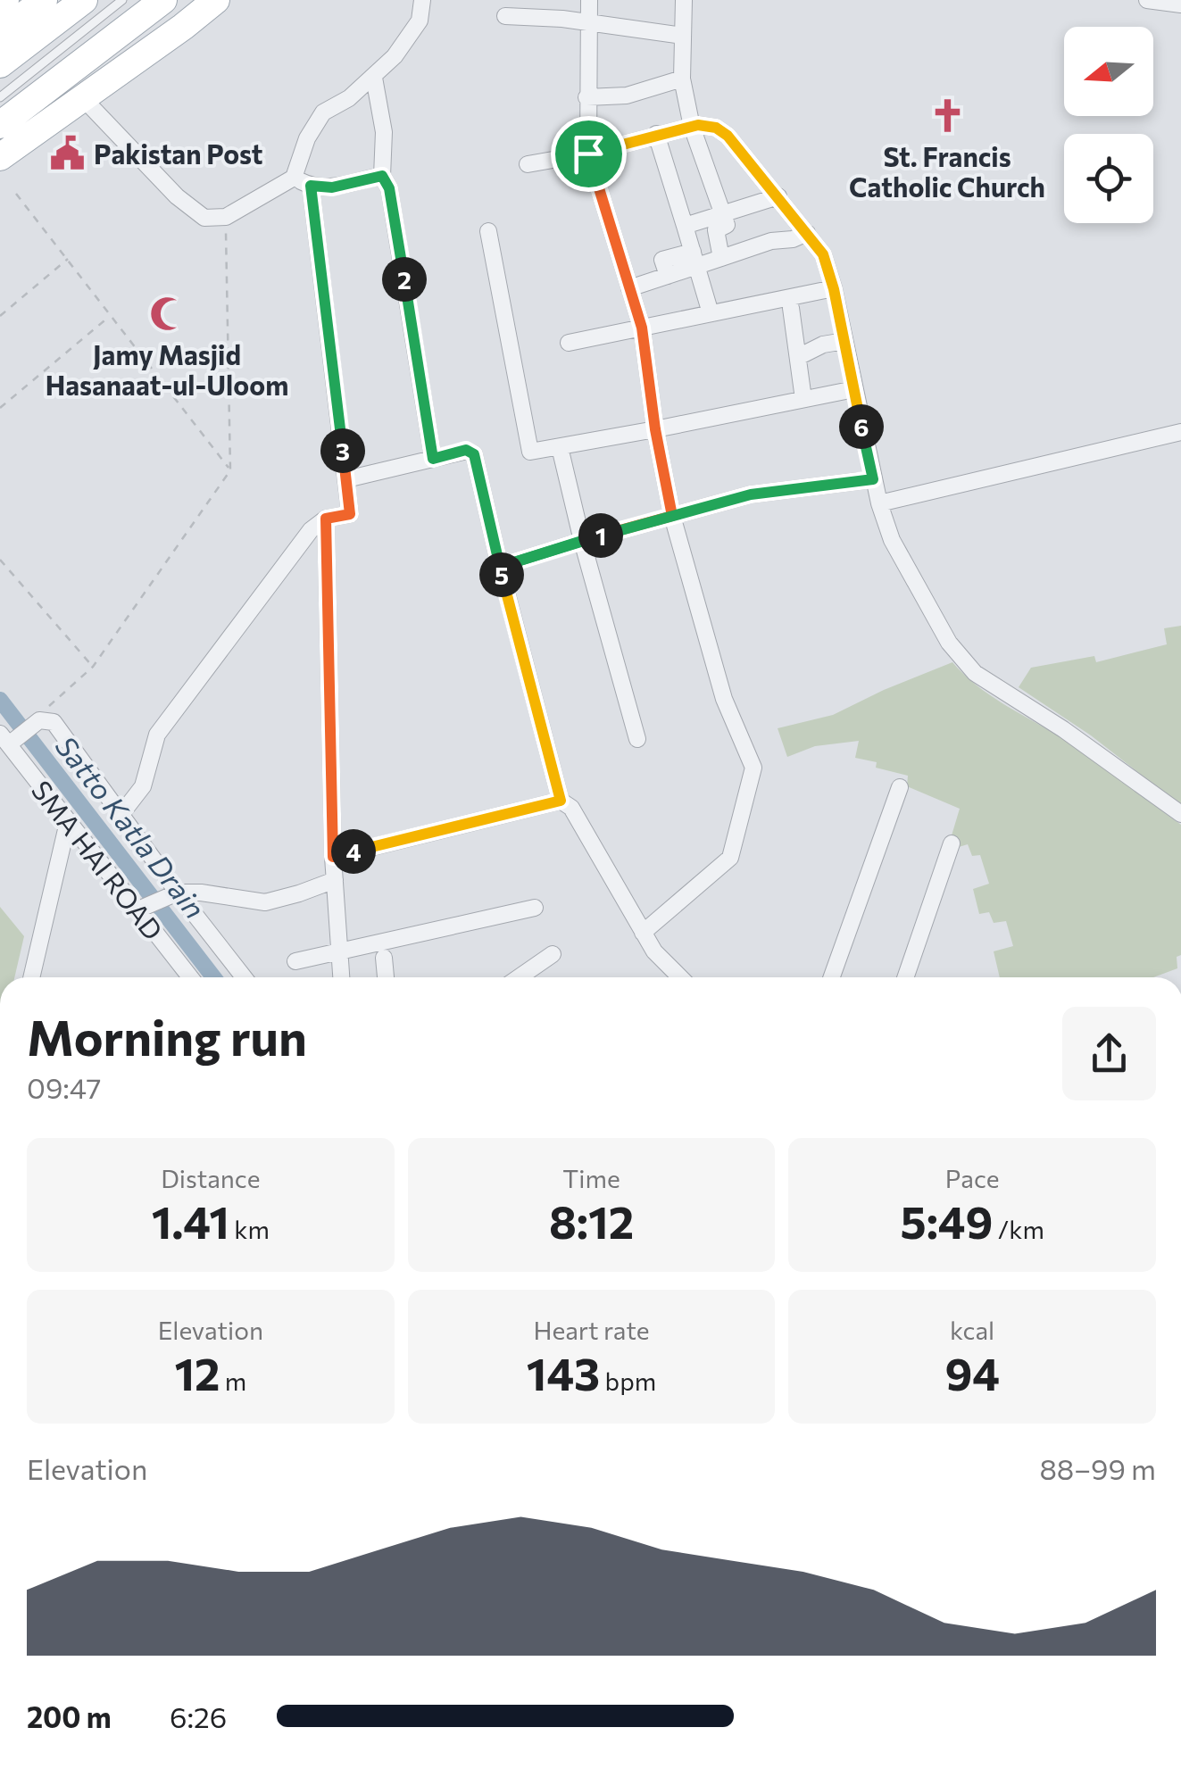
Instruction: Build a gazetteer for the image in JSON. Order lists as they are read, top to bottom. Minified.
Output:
{"streets":{"street":["SMA HAI ROAD"]},"water":["Satto Katla Drain"],"places":{"church":["St. Francis Catholic Church"],"public building":["Pakistan Post"],"mosque":["Jamy Masjid Hasanaat-ul-Uloom"]},"north":"left","page":{"pins":["2","6","3","1","5","4"],"heading":["Morning run","09:47"],"stats":[["Distance","1.41 km"],["Time","8:12"],["Pace","5:49 /km"],["Elevation","12 m"],["Heart rate","143 bpm"],["kcal","94"]],"chart":["Elevation","88–99 m"],"list":[{"name":"200 m","note":"6:26"}]}}
